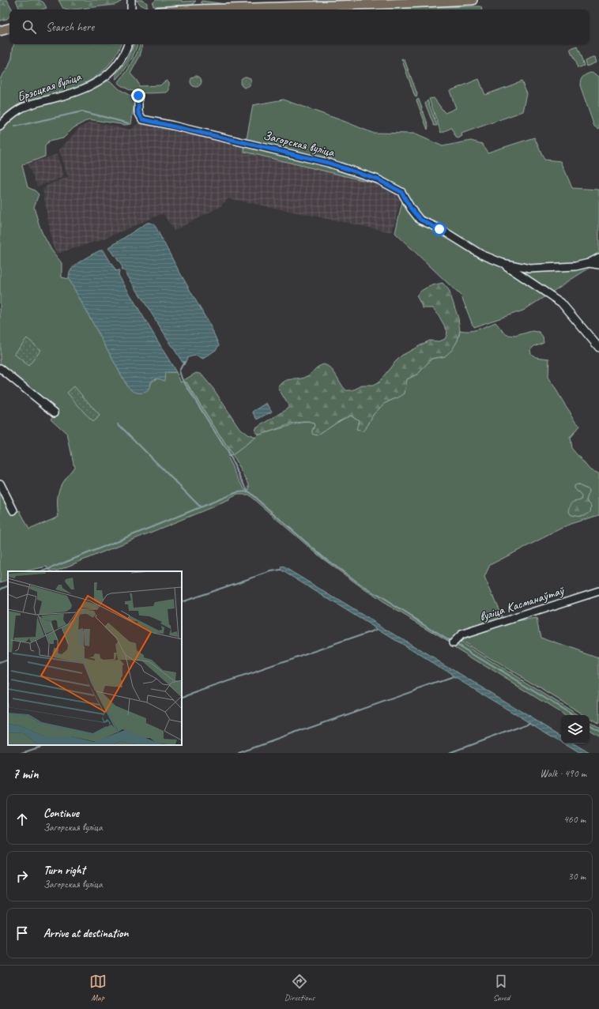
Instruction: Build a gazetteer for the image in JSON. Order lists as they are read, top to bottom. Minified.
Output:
{"streets":{"street":["Брэсцкая вуліца","Загорская вуліца","вуліца Касманаўтаў"]},"page":{"search":"Search here","heading":["7 min","Walk · 490 m"],"list":[["Continue","Загорская вуліца","460 m"],["Turn right","Загорская вуліца","30 m"],"Arrive at destination"],"nav":["Map","Directions","Saved"]}}
